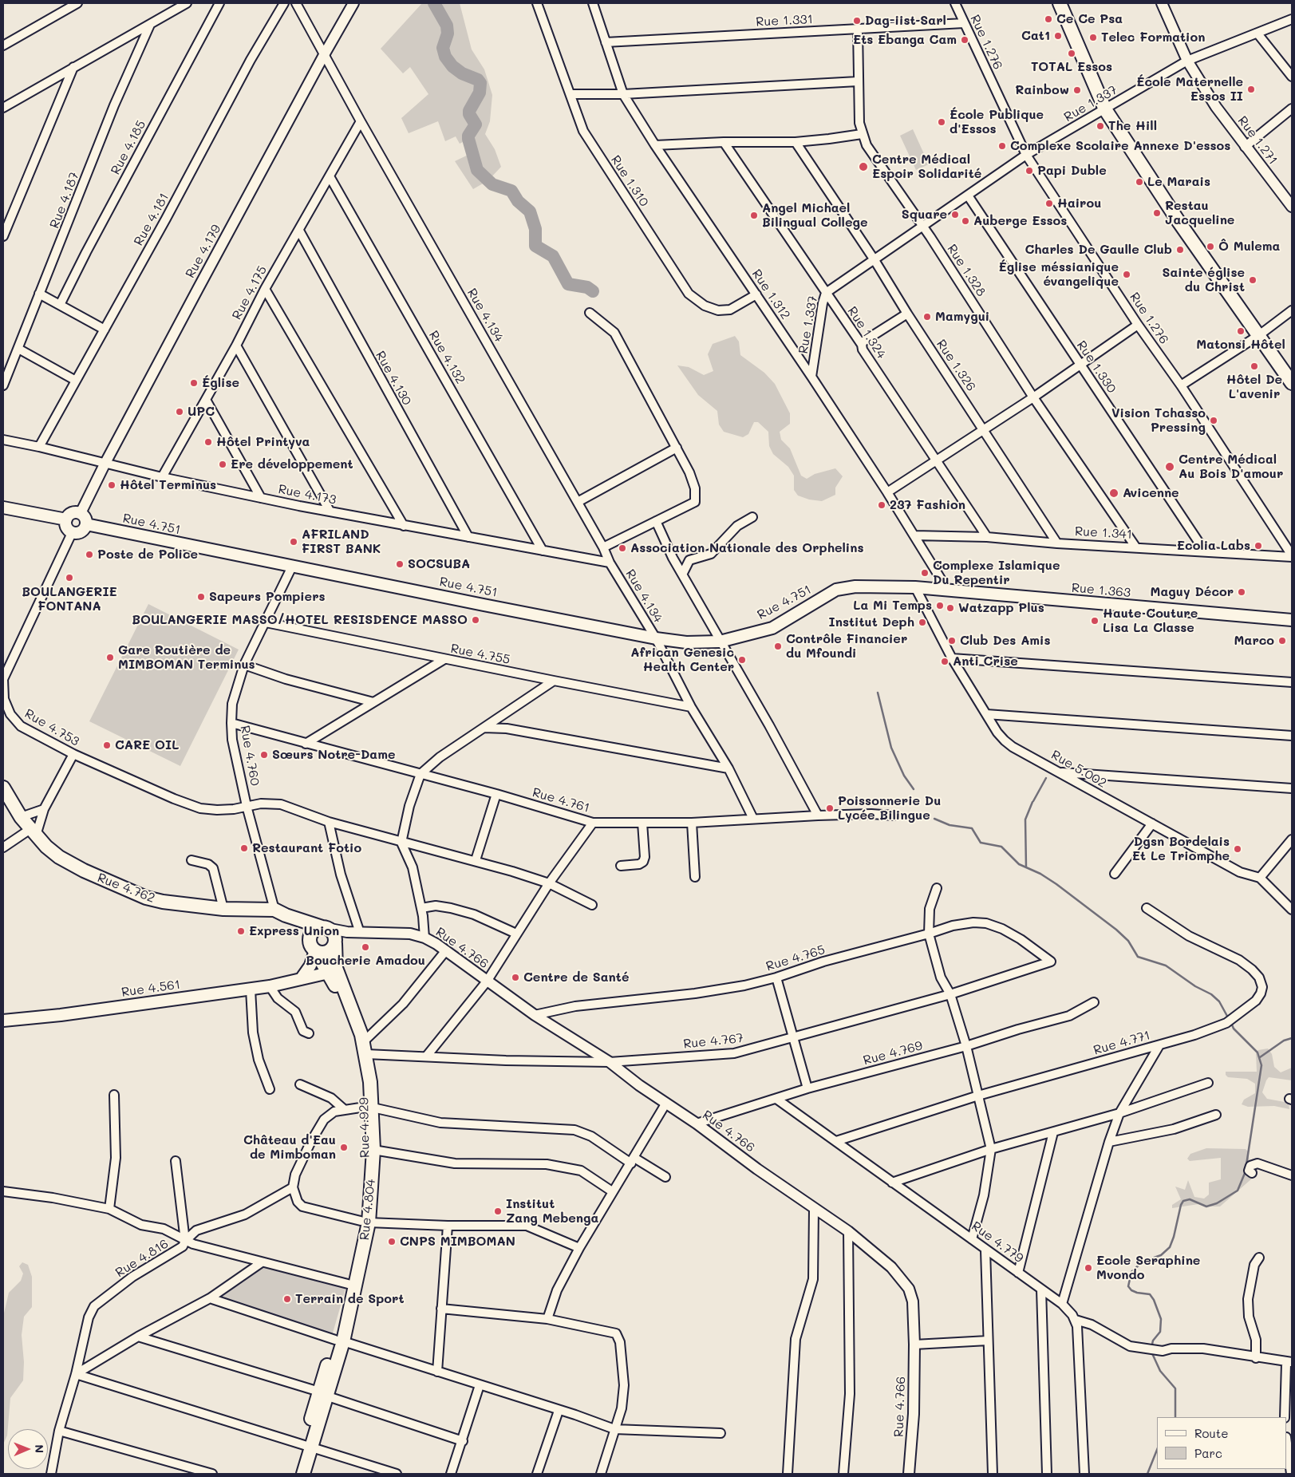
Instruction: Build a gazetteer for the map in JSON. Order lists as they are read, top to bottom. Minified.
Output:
{"streets":{"main road":["Rue 4.751","Rue 1.363","Rue 4.762","Rue 4.561","Rue 4.929","Rue 4.804"],"street":["Rue 1.331","Rue 1.276","Rue 1.337","Rue 1.271","Rue 4.185","Rue 1.310","Rue 4.187","Rue 4.181","Rue 4.179","Rue 1.328","Rue 4.175","Rue 1.312","Rue 4.134","Rue 1.324","Rue 4.132","Rue 1.326","Rue 1.330","Rue 4.130","Rue 4.173","Rue 1.341","Rue 4.755","Rue 4.753","Rue 4.760","Rue 5.002","Rue 4.761","Rue 4.766","Rue 4.765","Rue 4.767","Rue 4.771","Rue 4.769","Rue 4.779","Rue 4.816"]},"crossings":[["Rue 1.331","Rue 1.276"],["Rue 1.331","Rue 1.328"],["Rue 1.331","Rue 1.312"],["Rue 1.276","Rue 1.337"],["Rue 1.276","Rue 1.341"],["Rue 1.337","Rue 1.271"],["Rue 1.337","Rue 1.328"],["Rue 1.337","Rue 1.312"],["Rue 1.337","Rue 1.324"],["Rue 1.337","Rue 1.326"],["Rue 1.337","Rue 1.330"],["Rue 1.310","Rue 1.312"],["Rue 4.181","Rue 4.173"],["Rue 4.179","Rue 4.134"],["Rue 4.179","Rue 4.173"],["Rue 4.179","Rue 4.751"],["Rue 4.179","Rue 4.753"],["Rue 1.328","Rue 1.341"],["Rue 4.175","Rue 4.134"],["Rue 4.175","Rue 4.132"],["Rue 4.175","Rue 4.130"],["Rue 4.175","Rue 4.173"],["Rue 1.312","Rue 1.341"],["Rue 1.312","Rue 1.363"],["Rue 4.134","Rue 4.173"],["Rue 4.134","Rue 4.751"],["Rue 4.134","Rue 4.755"],["Rue 4.134","Rue 4.761"],["Rue 1.324","Rue 1.341"],["Rue 4.132","Rue 4.173"],["Rue 1.326","Rue 1.341"],["Rue 1.330","Rue 1.341"],["Rue 4.130","Rue 4.173"],["Rue 4.751","Rue 1.363"],["Rue 4.751","Rue 4.753"],["Rue 4.751","Rue 4.760"],["Rue 1.363","Rue 5.002"],["Rue 4.755","Rue 4.760"],["Rue 4.753","Rue 4.760"],["Rue 4.760","Rue 4.761"],["Rue 4.760","Rue 4.762"],["Rue 4.760","Rue 4.929"],["Rue 4.762","Rue 4.766"],["Rue 4.762","Rue 4.929"],["Rue 4.762","Rue 4.804"],["Rue 4.766","Rue 4.765"],["Rue 4.766","Rue 4.767"],["Rue 4.766","Rue 4.769"],["Rue 4.766","Rue 4.929"],["Rue 4.766","Rue 4.804"],["Rue 4.765","Rue 4.767"],["Rue 4.561","Rue 4.929"],["Rue 4.767","Rue 4.804"],["Rue 4.771","Rue 4.779"],["Rue 4.769","Rue 4.779"],["Rue 4.929","Rue 4.804"]],"places":["Ce Ce Psa","Dag-iist Sarl","Cat1","Telec Formation","Ets Ebanga Cam","TOTAL Essos","École Maternelle Essos II","Rainbow","École Publique d'Essos","The Hill","Complexe Scolaire Annexe D'essos","Centre Médical Espoir Solidarité","Papi Duble","Le Marais","Hairou","Restau Jacqueline","Square","Angel Michael Bilingual College","Auberge Essos","Ô Mulema","Charles De Gaulle Club","Église méssianique évangelique","Sainte église du Christ","Mamygui","Matonsi Hôtel","Hôtel De L'avenir","Église","UPC","Vision Tchasso Pressing","Hôtel Printyva","Ere développement","Centre Médical Au Bois D'amour","Hôtel Terminus","Avicenne","237 Fashion","AFRILAND FIRST BANK","Ecolia Labs","Association Nationale des Orphelins","Poste de Police","SOCSUBA","Complexe Islamique Du Repentir","BOULANGERIE FONTANA","Maguy Décor","Sapeurs Pompiers","La Mi Temps","Watzapp Plus","BOULANGERIE MASSO/HOTEL RESISDENCE MASSO","Haute Couture Lisa La Classe","Institut Deph","Club Des Amis","Marco","Contrôle Financier du Mfoundi","Gare Routière de MIMBOMAN Terminus","African Genesic Health Center","Anti Crise","CARE OIL","Sœurs Notre-Dame","Poissonnerie Du Lycée Bilingue","Restaurant Fotio","Dgsn Bordelais Et Le Triomphe","Express Union","Boucherie Amadou","Centre de Santé","Château d'Eau de Mimboman","Institut Zang Mebenga","CNPS MIMBOMAN","Ecole Seraphine Mvondo","Terrain de Sport"],"legend":["Route","Parc"],"north":"right"}
